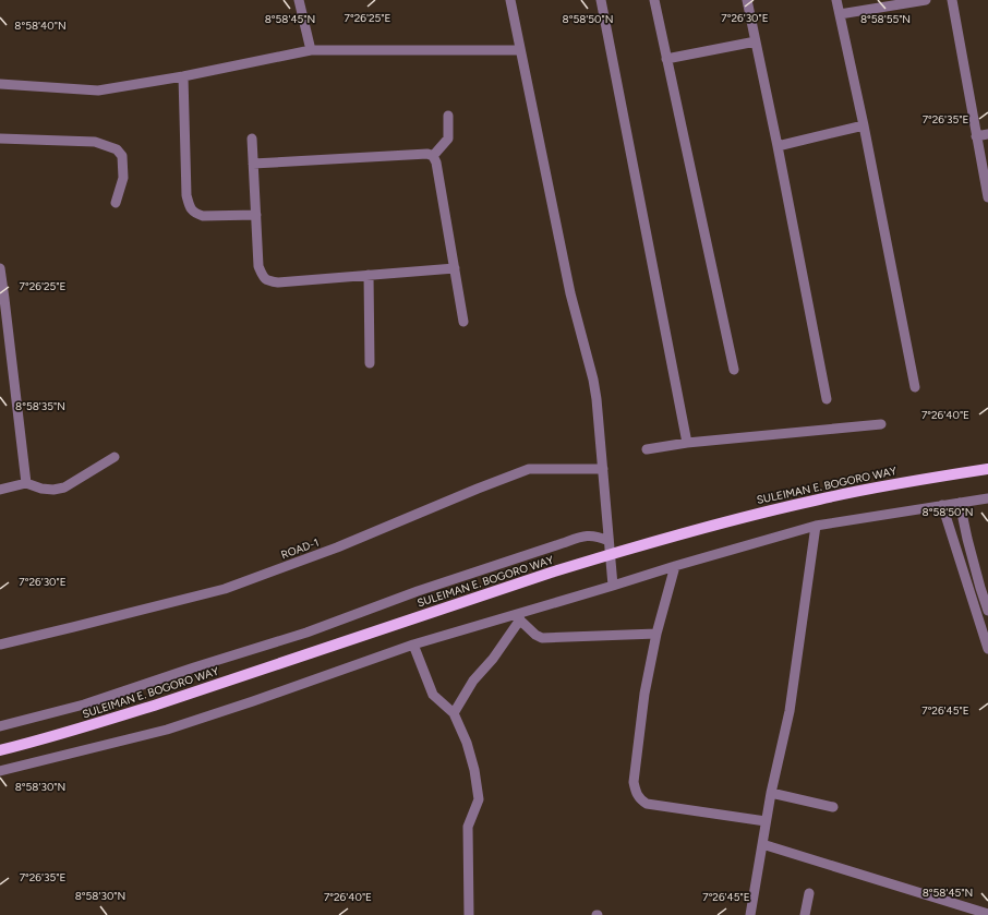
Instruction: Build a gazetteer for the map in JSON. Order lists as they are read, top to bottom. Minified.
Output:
{"streets":{"main road":["SULEIMAN E. BOGORO WAY"],"street":["ROAD-1"]},"coordinates":["7°26'25\"E","7°26'30\"E","8°58'50\"N","8°58'45\"N","8°58'55\"N","8°58'40\"N","7°26'35\"E","8°58'35\"N","7°26'40\"E","7°26'45\"E","8°58'30\"N"]}
